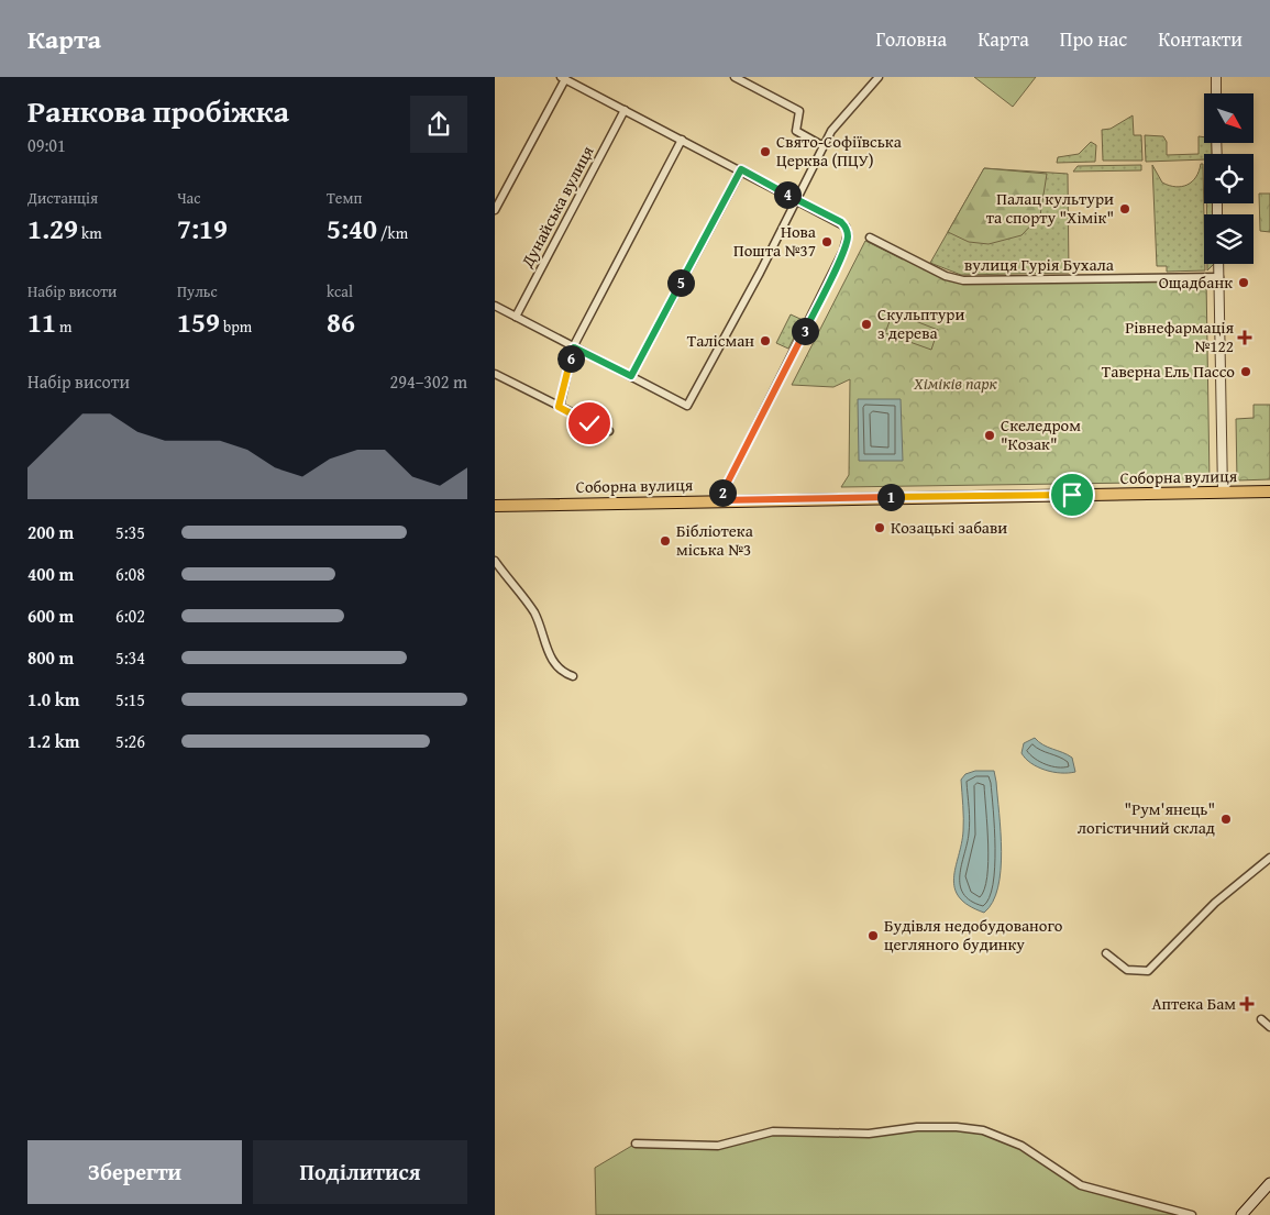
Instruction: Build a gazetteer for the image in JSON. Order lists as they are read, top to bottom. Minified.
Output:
{"streets":{"main road":["Соборна вулиця"],"street":["Дунайська вулиця","вулиця Гурія Бухала"]},"parks":["Хіміків парк"],"places":{"other":["Свято-Софіївська Церква (ПЦУ)","Палац культури та спорту \"Хімік\"","Нова Пошта №37","Ощадбанк","Скульптури з дерева","Талісман","Таверна Ель Пассо","Скеледром \"Козак\"","Козацькі забави","Бібліотека міська №3","\"Рум'янець\" логістичний склад","Будівля недобудованого цегляного будинку"],"health":["Рівнефармація №122","Аптека Бам"]},"north":"bottom right","page":{"header":"Карта","nav":["Головна","Карта","Про нас","Контакти"],"heading":["Ранкова пробіжка","09:01"],"stats":[["Дистанція","1.29 km"],["Час","7:19"],["Темп","5:40 /km"],["Набір висоти","11 m"],["Пульс","159 bpm"],["kcal","86"]],"pins":["4","5","3","6","2","1"],"chart":["Набір висоти","294–302 m"],"list":[{"name":"200 m","note":"5:35"},{"name":"400 m","note":"6:08"},{"name":"600 m","note":"6:02"},{"name":"800 m","note":"5:34"},{"name":"1.0 km","note":"5:15"},{"name":"1.2 km","note":"5:26"}],"buttons":["Зберегти","Поділитися"]}}
